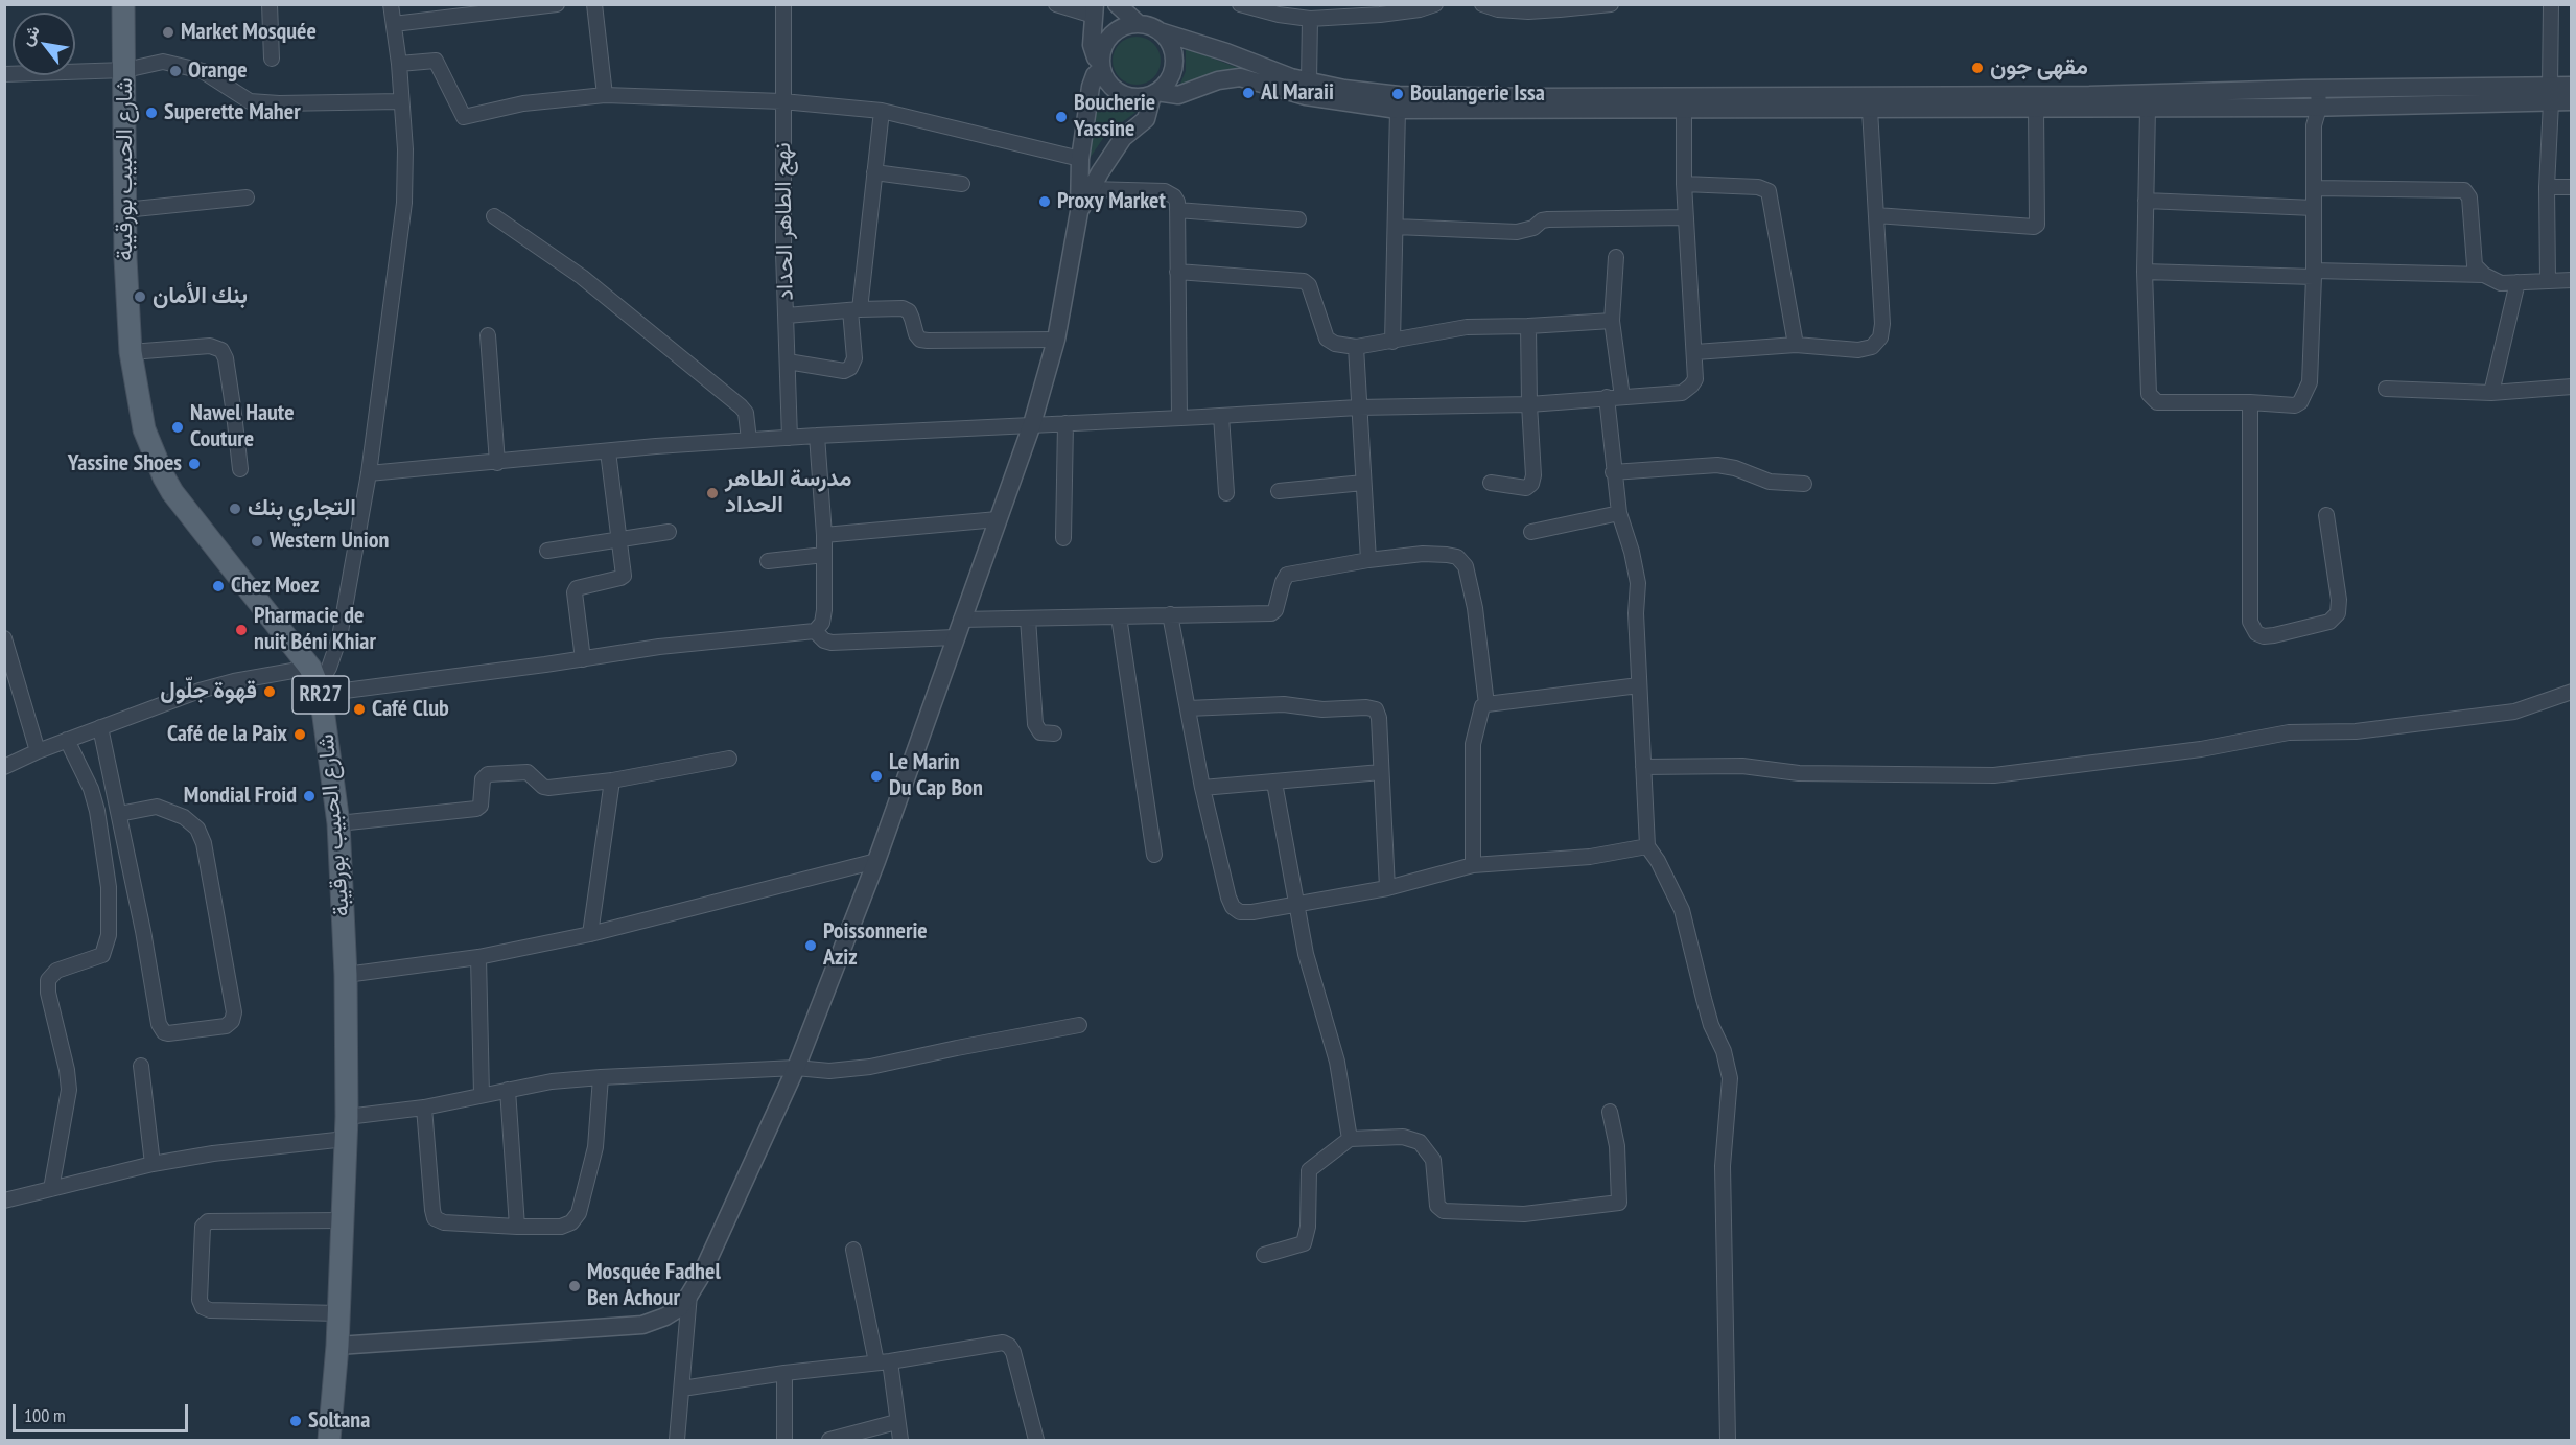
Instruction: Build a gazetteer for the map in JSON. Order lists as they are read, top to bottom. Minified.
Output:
{"streets":{"main road":["شارع الحبيب بورقيبة","RR27"],"street":["نهج الطاهر الحداد"]},"places":["Market Mosquée","مقهى جون","Orange","Al Maraii","Boulangerie Issa","Superette Maher","Boucherie Yassine","Proxy Market","بنك الأمان","Nawel Haute Couture","Yassine Shoes","مدرسة الطاهر الحداد","التجاري بنك","Western Union","Chez Moez","Pharmacie de nuit Béni Khiar","قهوة جلّول","Café Club","Café de la Paix","Le Marin Du Cap Bon","Mondial Froid","Poissonnerie Aziz","Mosquée Fadhel Ben Achour","Soltana"],"scale_bar":"100 m","north":"top left"}
